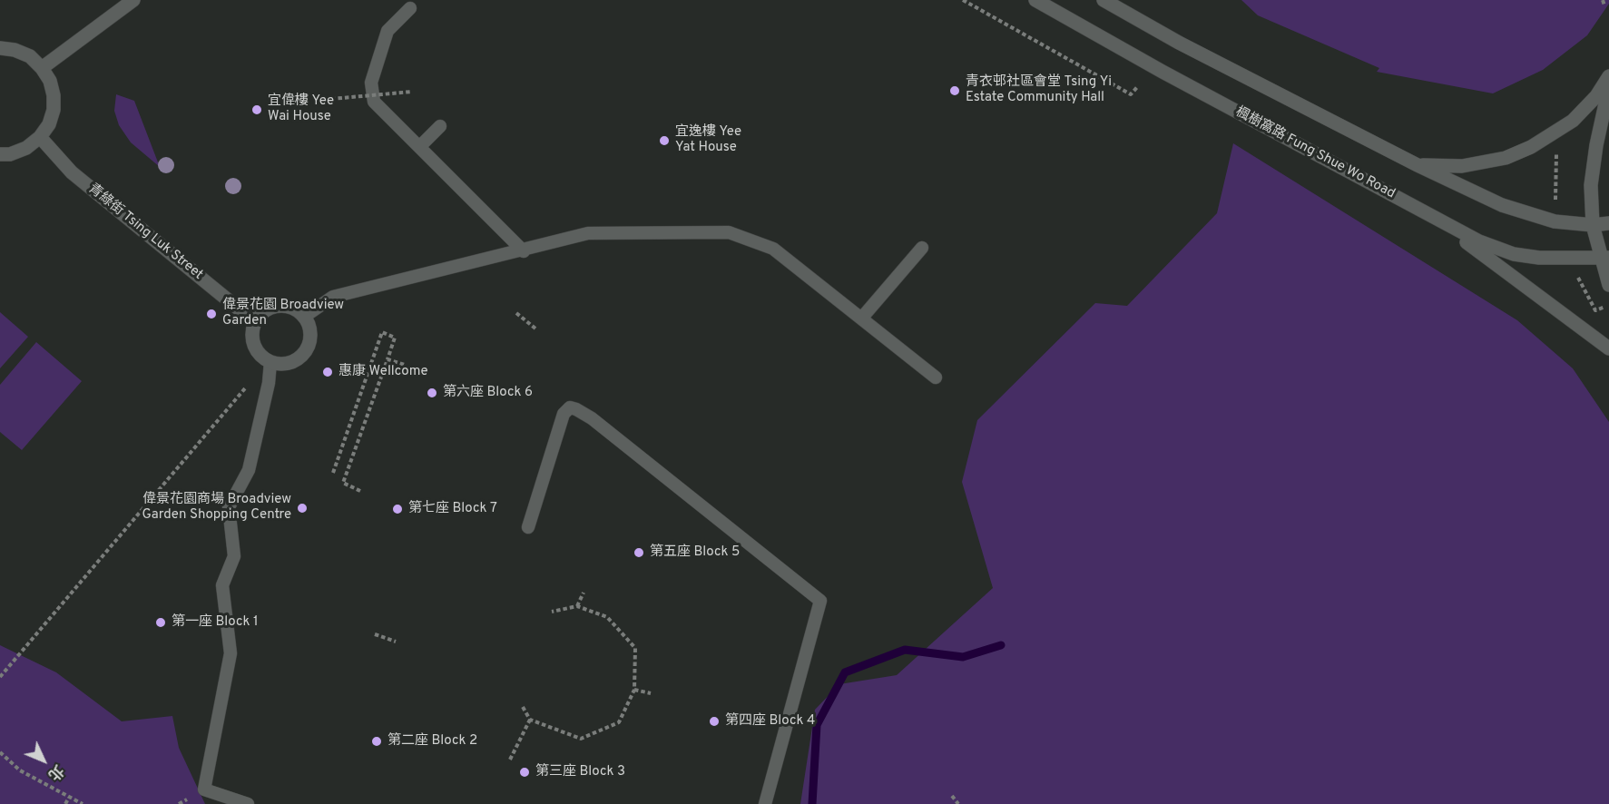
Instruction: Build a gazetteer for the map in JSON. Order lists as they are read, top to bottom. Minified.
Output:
{"streets":{"main road":["楓樹窩路 Fung Shue Wo Road","青綠街 Tsing Luk Street"]},"places":["青衣邨社區會堂 Tsing Yi Estate Community Hall","宜偉樓 Yee Wai House","宜逸樓 Yee Yat House","偉景花園 Broadview Garden","惠康 Wellcome","第六座 Block 6","偉景花園商場 Broadview Garden Shopping Centre","第七座 Block 7","第五座 Block 5","第一座 Block 1","第四座 Block 4","第二座 Block 2","第三座 Block 3"],"north":"bottom right"}
